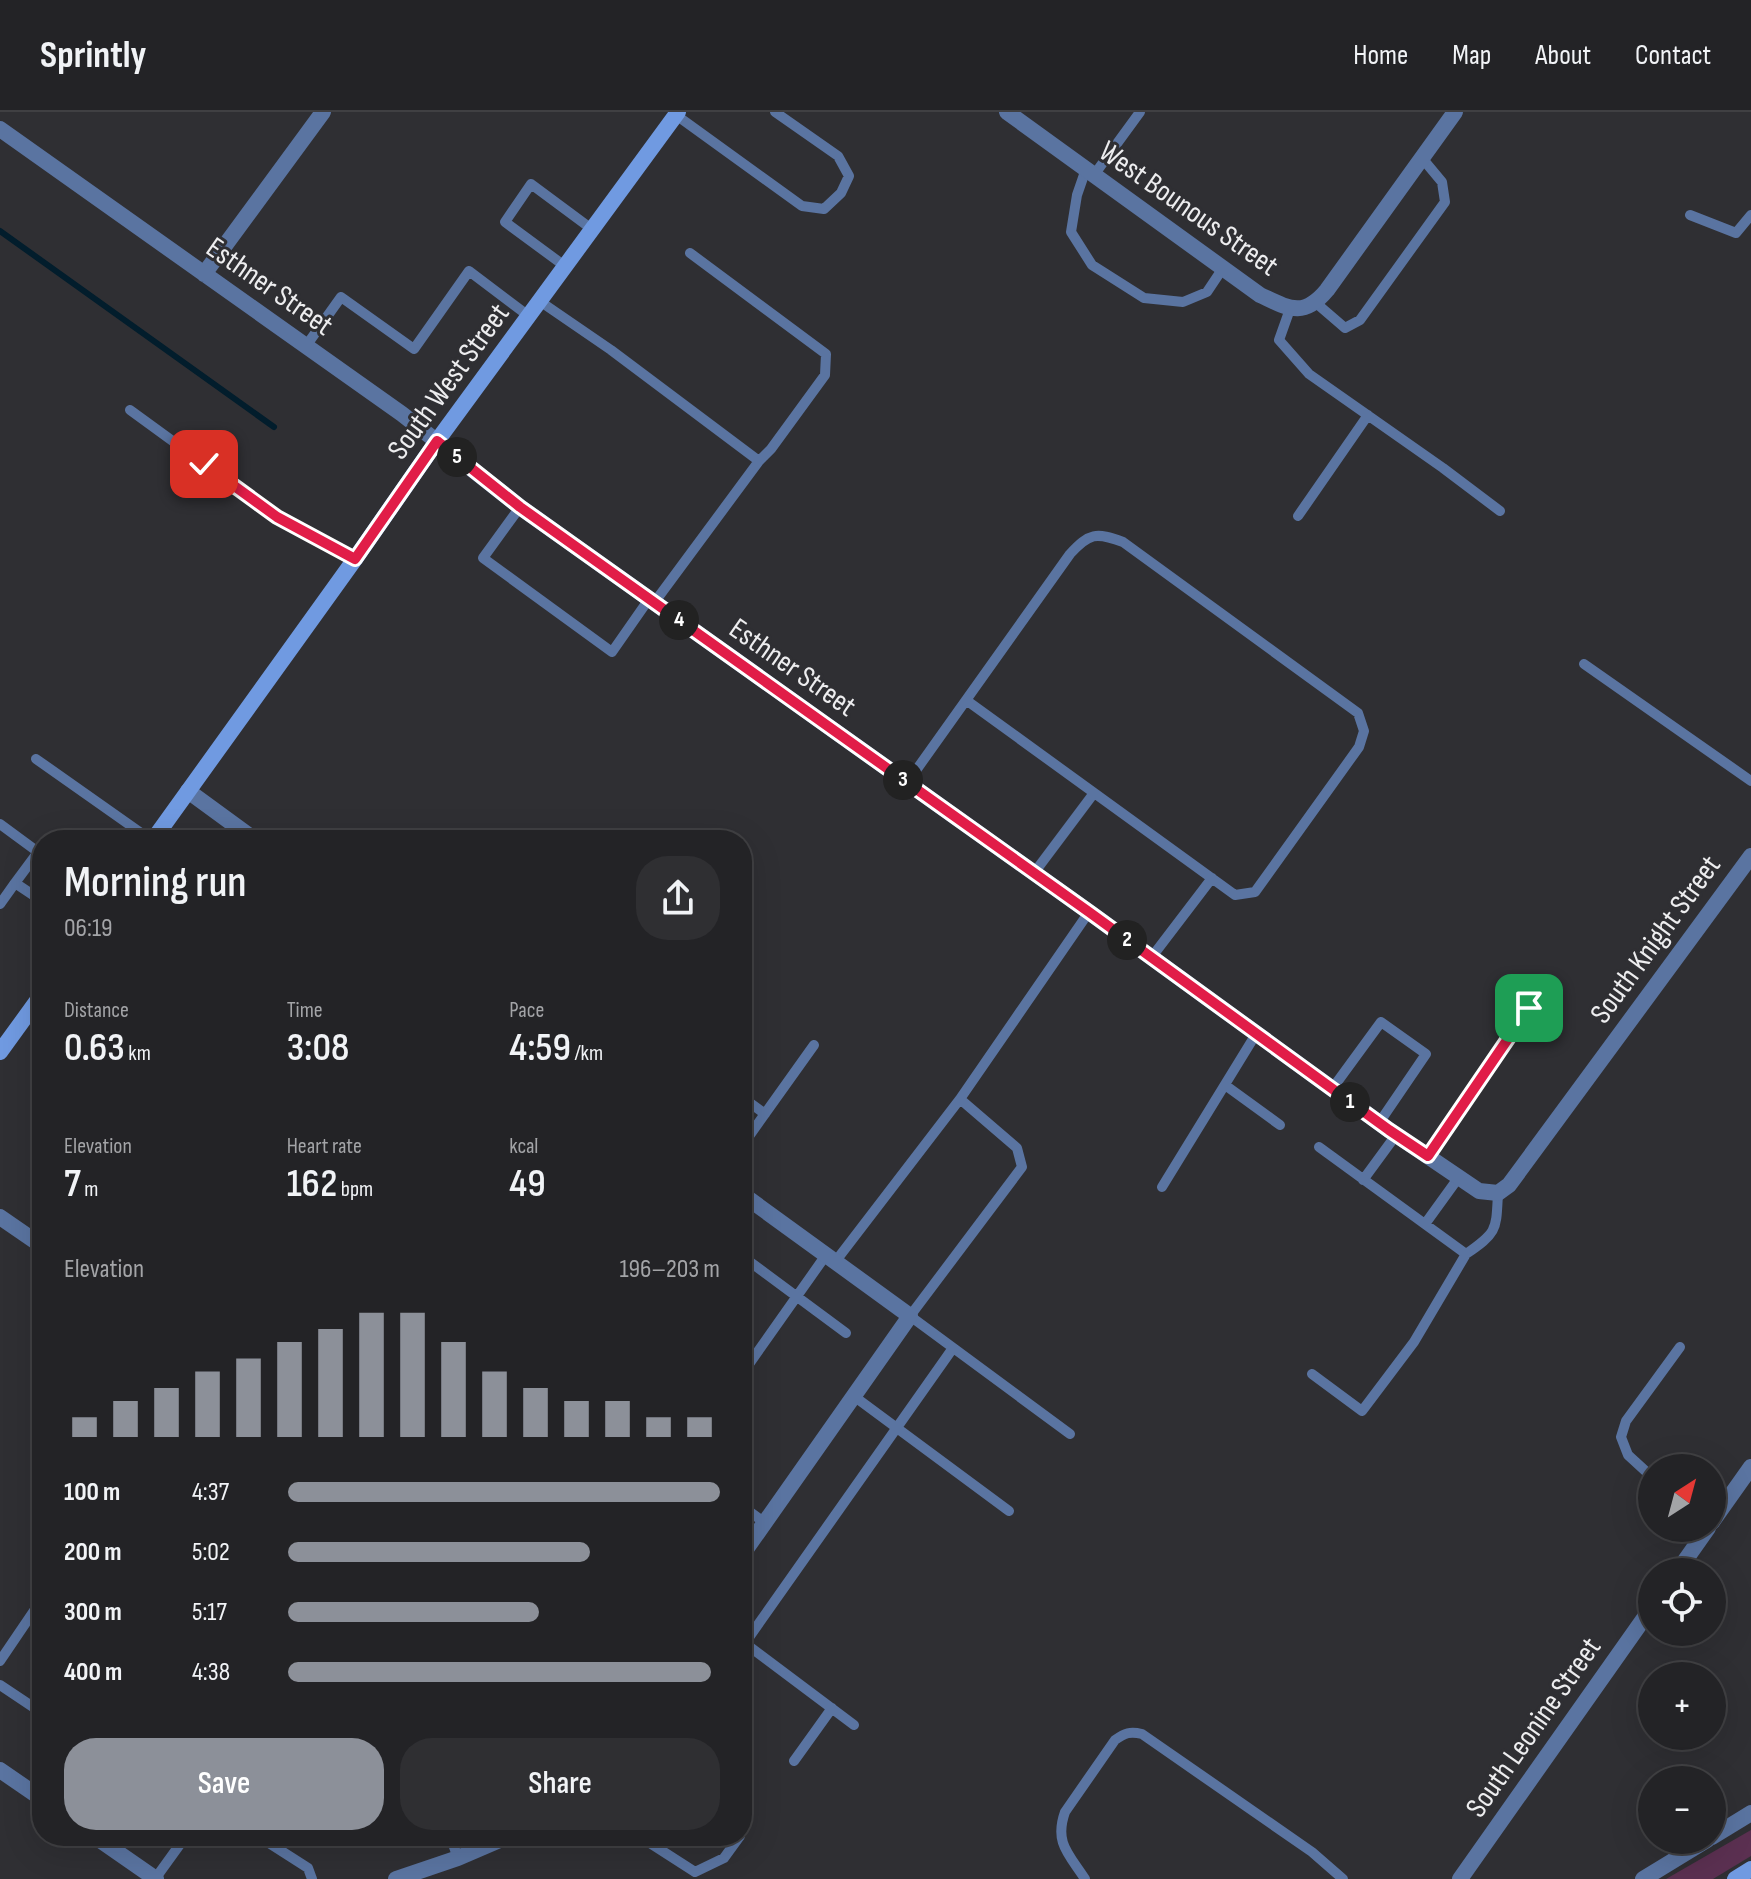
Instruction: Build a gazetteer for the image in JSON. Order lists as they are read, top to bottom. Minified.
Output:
{"streets":{"main road":["South West Street"],"street":["West Bounous Street","Esthner Street","South Knight Street","South Leonine Street"]},"crossings":[["Esthner Street","South West Street"],["Esthner Street","South Knight Street"]],"north":"top right","page":{"header":"Sprintly","nav":["Home","Map","About","Contact"],"pins":["5","4","3","2","1"],"heading":["Morning run","06:19"],"stats":[["Distance","0.63 km"],["Time","3:08"],["Pace","4:59 /km"],["Elevation","7 m"],["Heart rate","162 bpm"],["kcal","49"]],"chart":["Elevation","196–203 m"],"map_buttons":["+","−"],"list":[{"name":"100 m","note":"4:37"},{"name":"200 m","note":"5:02"},{"name":"300 m","note":"5:17"},{"name":"400 m","note":"4:38"}],"buttons":["Save","Share"]}}
